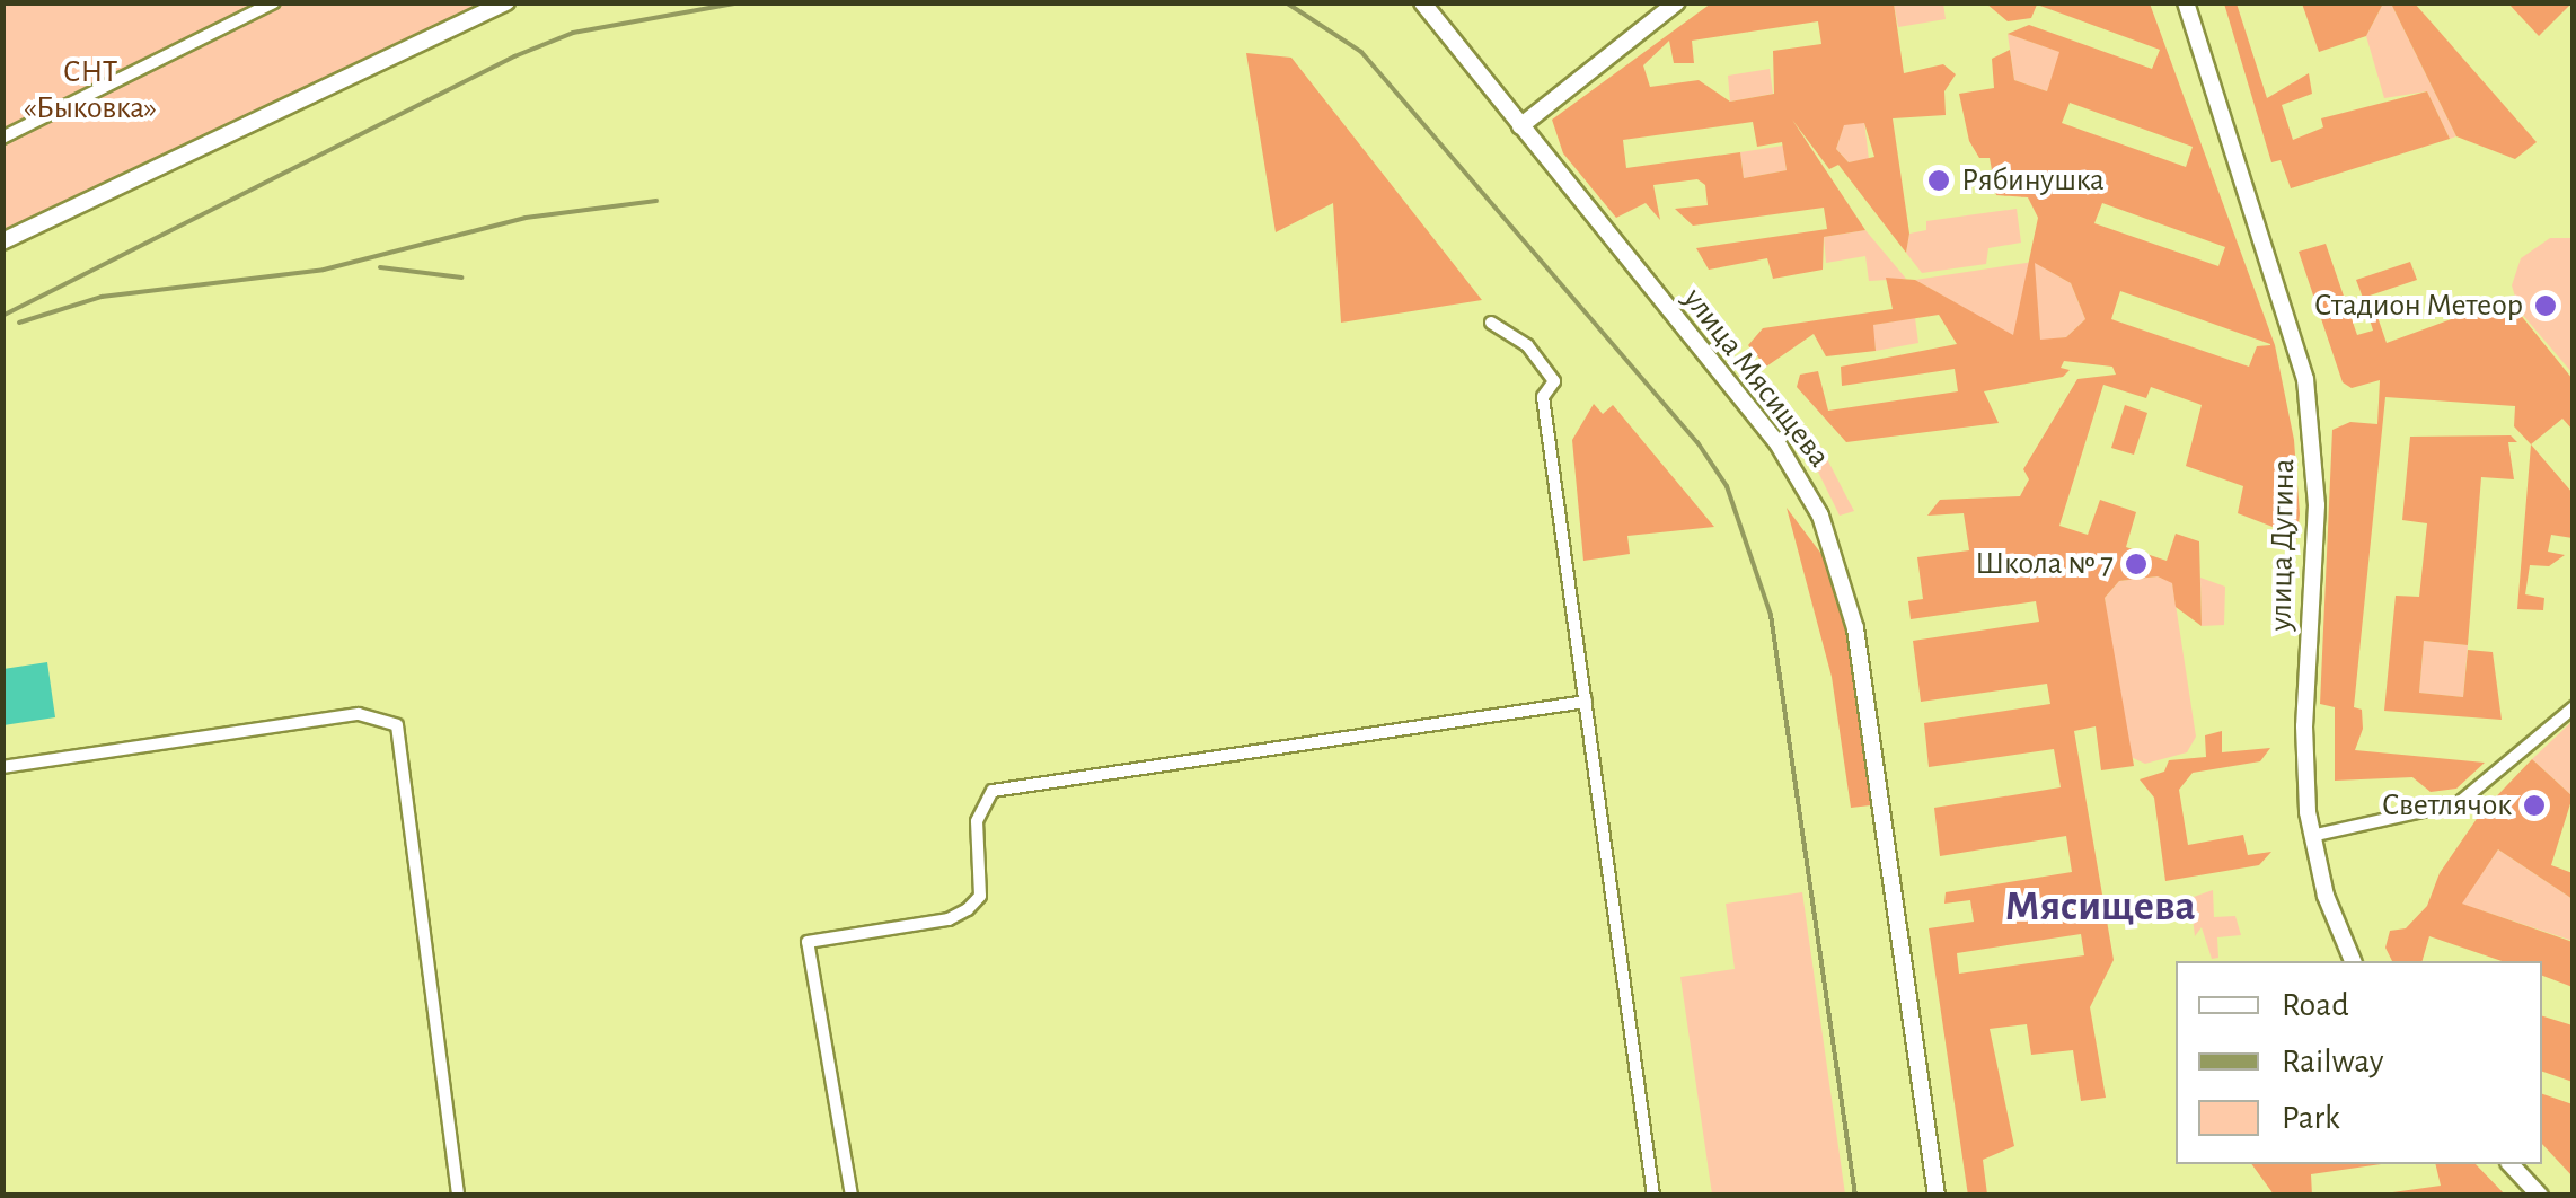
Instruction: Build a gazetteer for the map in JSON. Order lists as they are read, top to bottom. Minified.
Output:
{"streets":{"main road":["улица Мясищева","улица Дугина"]},"districts":["Мясищева"],"parks":["СНТ «Быковка»"],"places":["Рябинушка","Стадион Метеор","Школа № 7","Светлячок"],"legend":["Road","Railway","Park"]}
